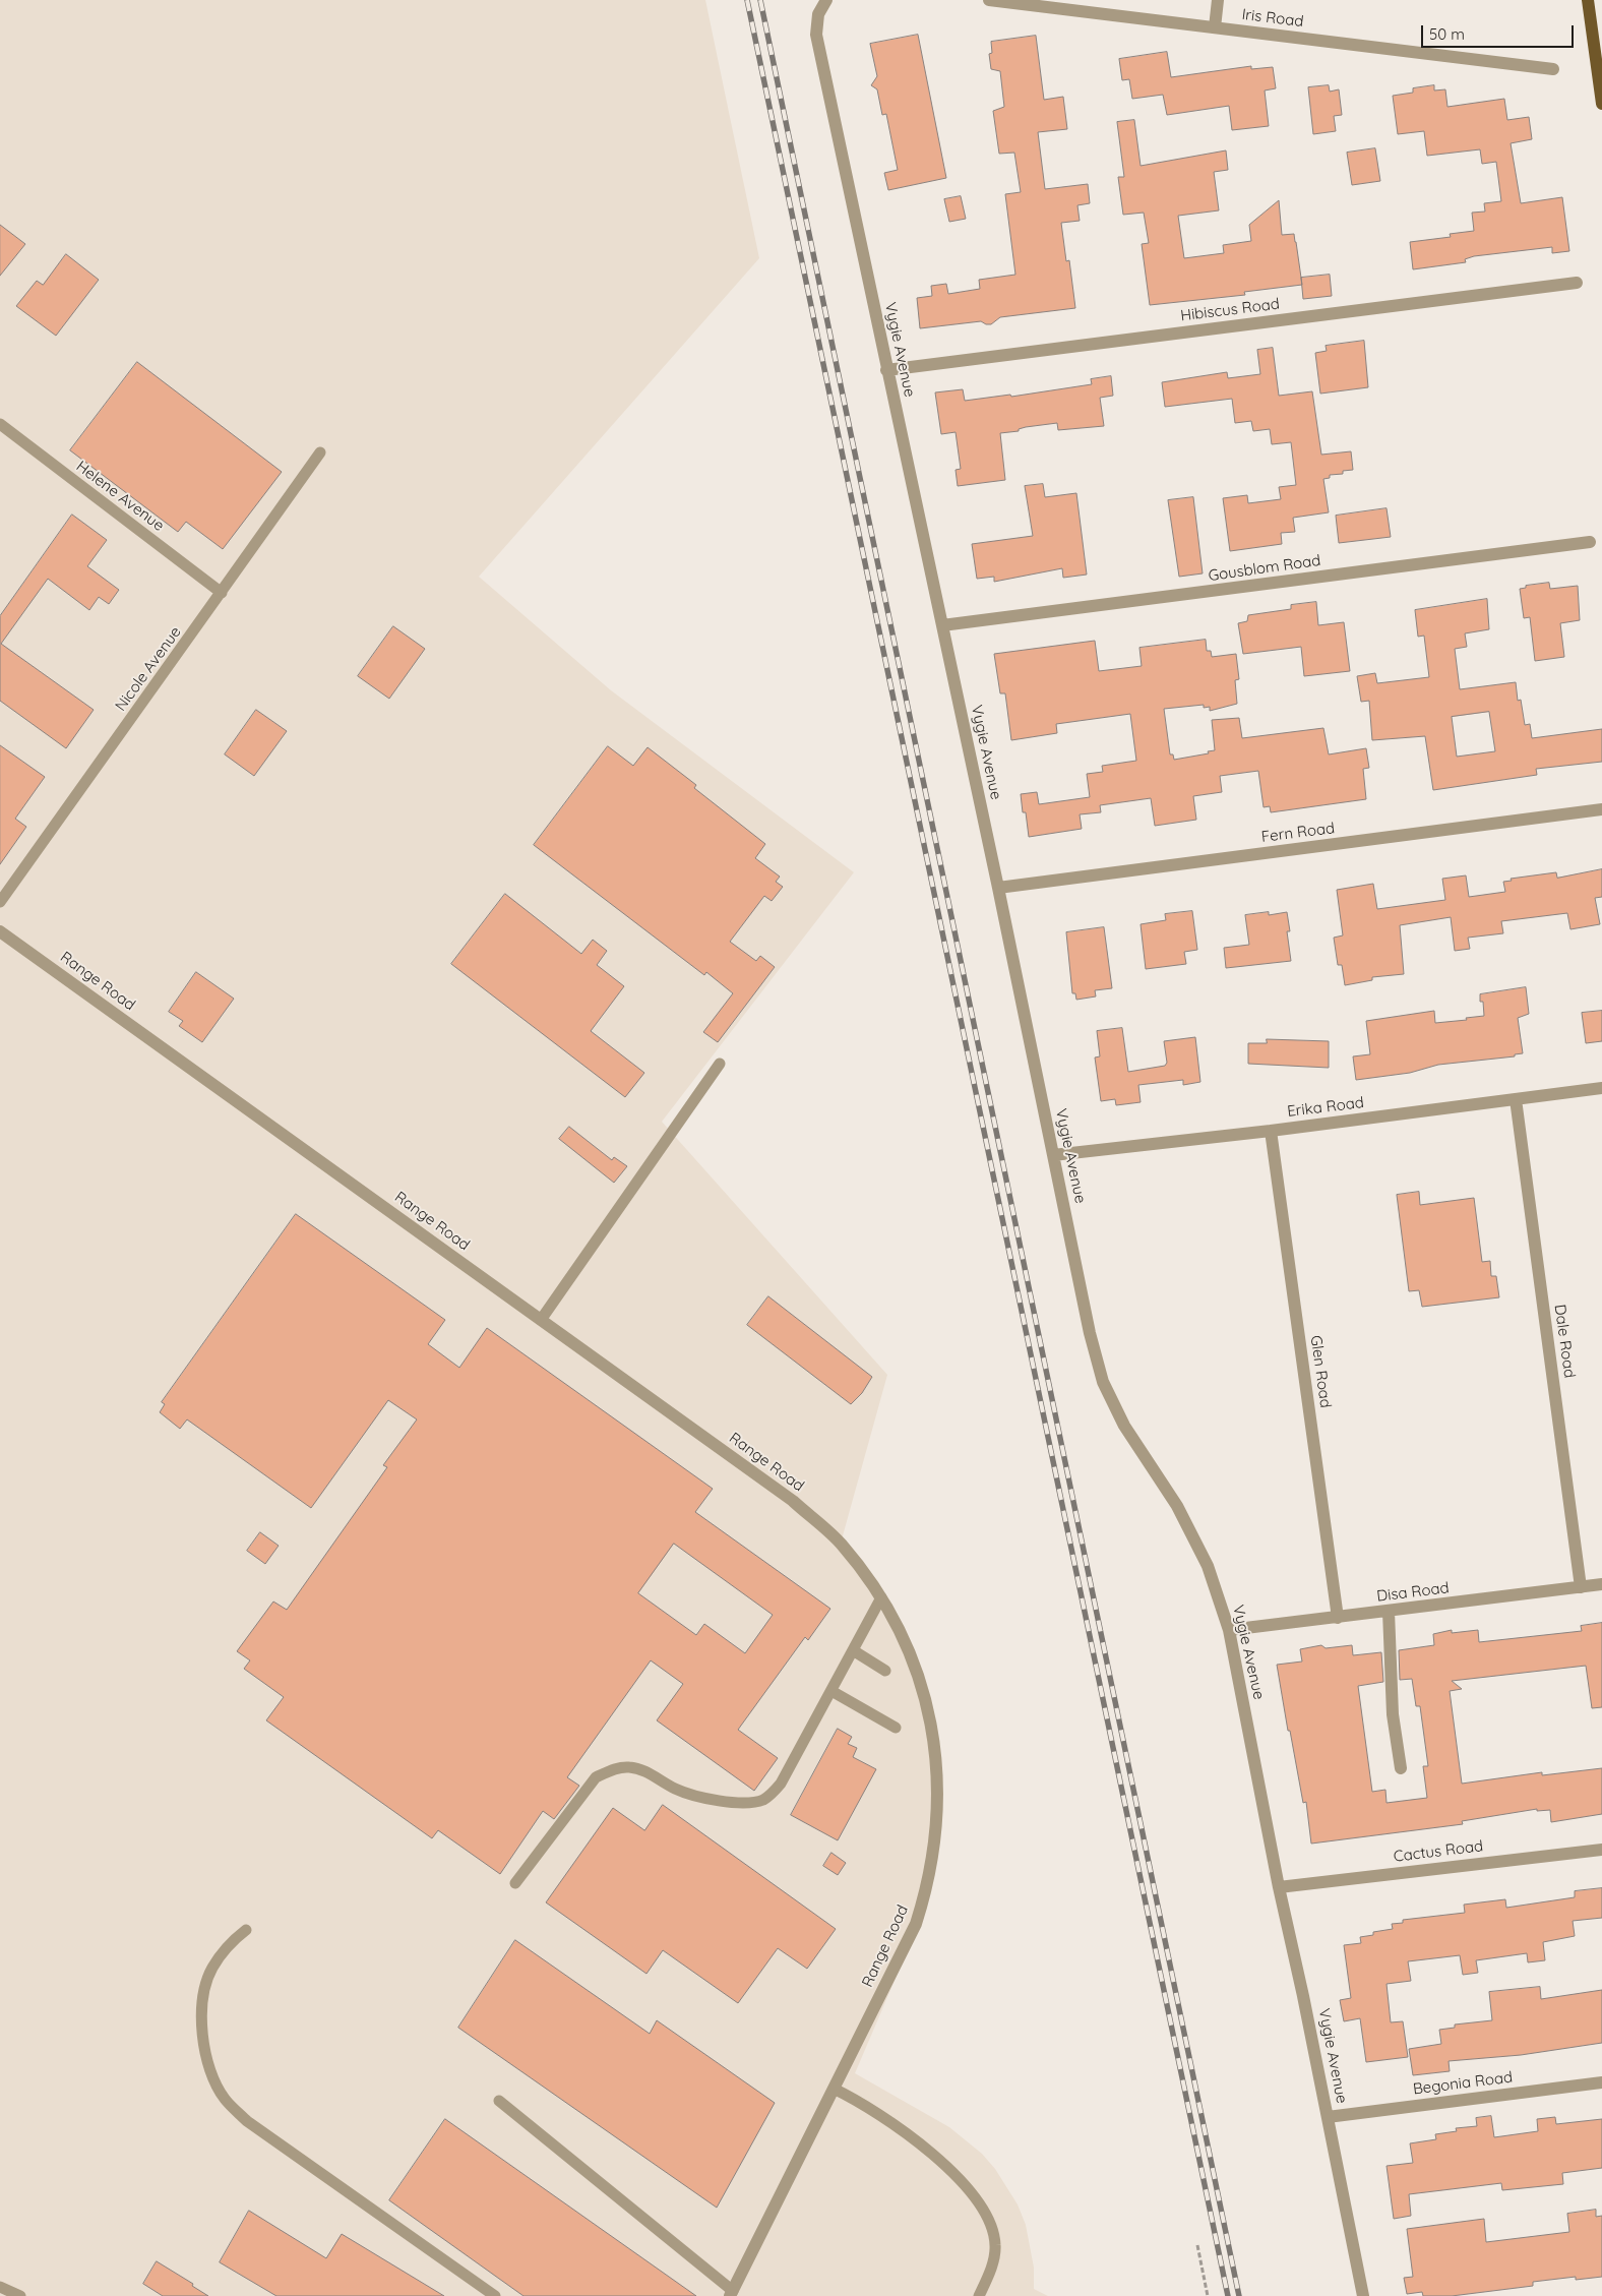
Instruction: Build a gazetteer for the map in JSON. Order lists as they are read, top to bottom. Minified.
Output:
{"streets":{"street":["Iris Road","Hibiscus Road","Vygie Avenue","Gousblom Road","Fern Road","Range Road","Erika Road","Dale Road","Glen Road","Disa Road","Cactus Road","Begonia Road"],"lane":["Helene Avenue","Nicole Avenue"]},"crossings":[["Hibiscus Road","Vygie Avenue"],["Vygie Avenue","Gousblom Road"],["Vygie Avenue","Fern Road"],["Vygie Avenue","Erika Road"],["Vygie Avenue","Disa Road"],["Vygie Avenue","Cactus Road"],["Vygie Avenue","Begonia Road"],["Helene Avenue","Nicole Avenue"],["Erika Road","Dale Road"],["Erika Road","Glen Road"],["Dale Road","Disa Road"],["Glen Road","Disa Road"]],"scale_bar":"50 m"}
